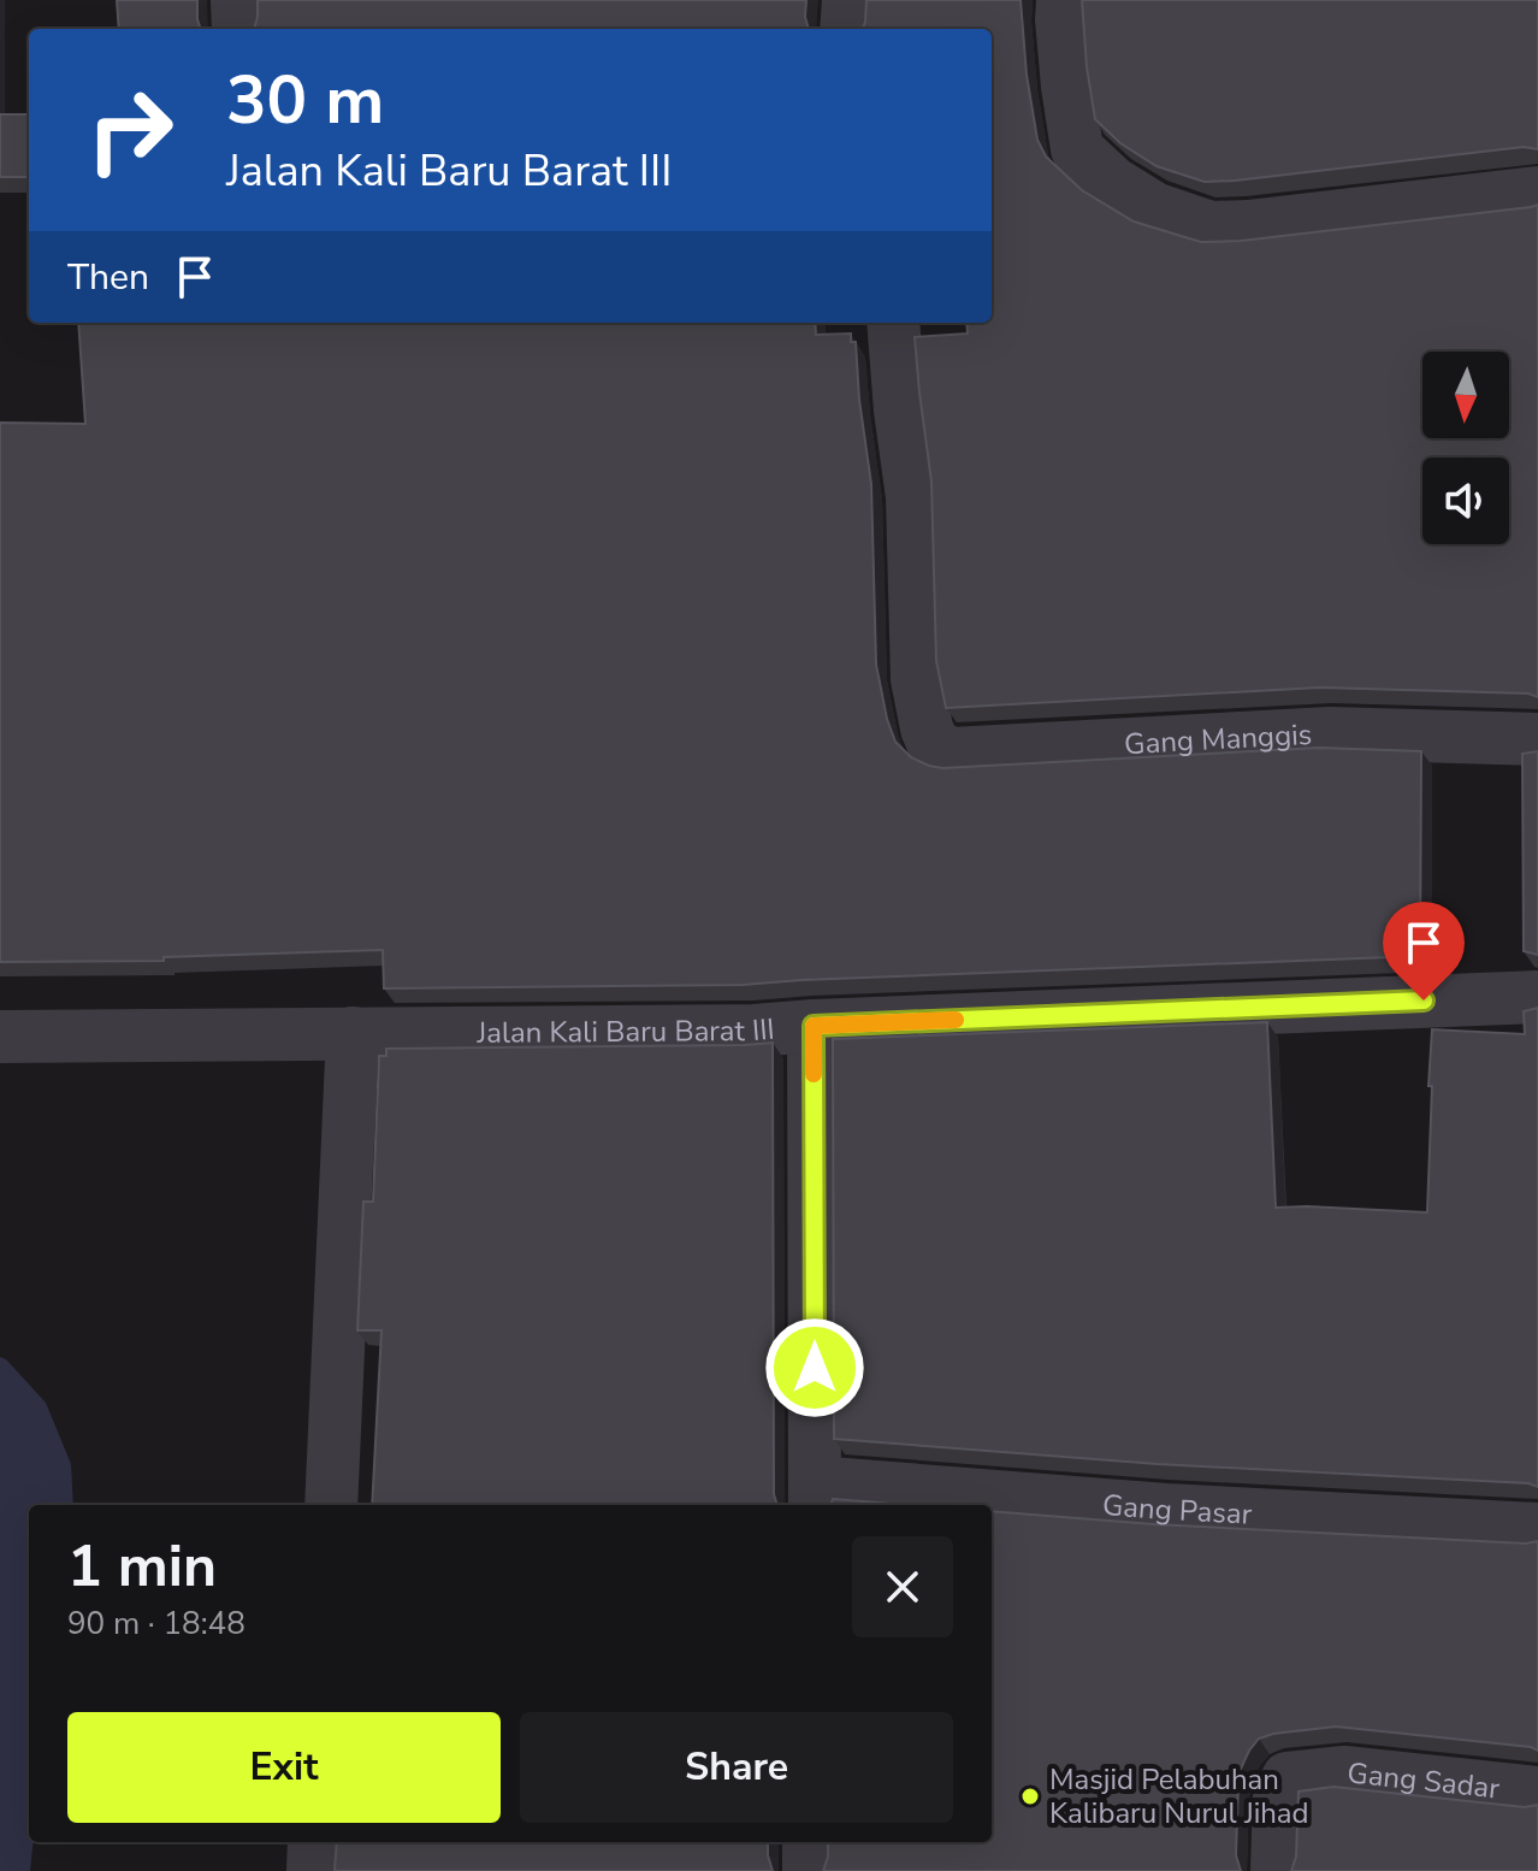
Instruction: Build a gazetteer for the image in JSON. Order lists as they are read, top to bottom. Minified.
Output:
{"streets":{"street":["Gang Manggis","Jalan Kali Baru Barat III","Gang Pasar","Gang Sadar"]},"places":["Masjid Pelabuhan Kalibaru Nurul Jihad"],"north":"bottom","page":{"turn":["30 m","Jalan Kali Baru Barat III"],"then":"Then","heading":["1 min","90 m · 18:48"],"buttons":["Exit","Share"]}}
